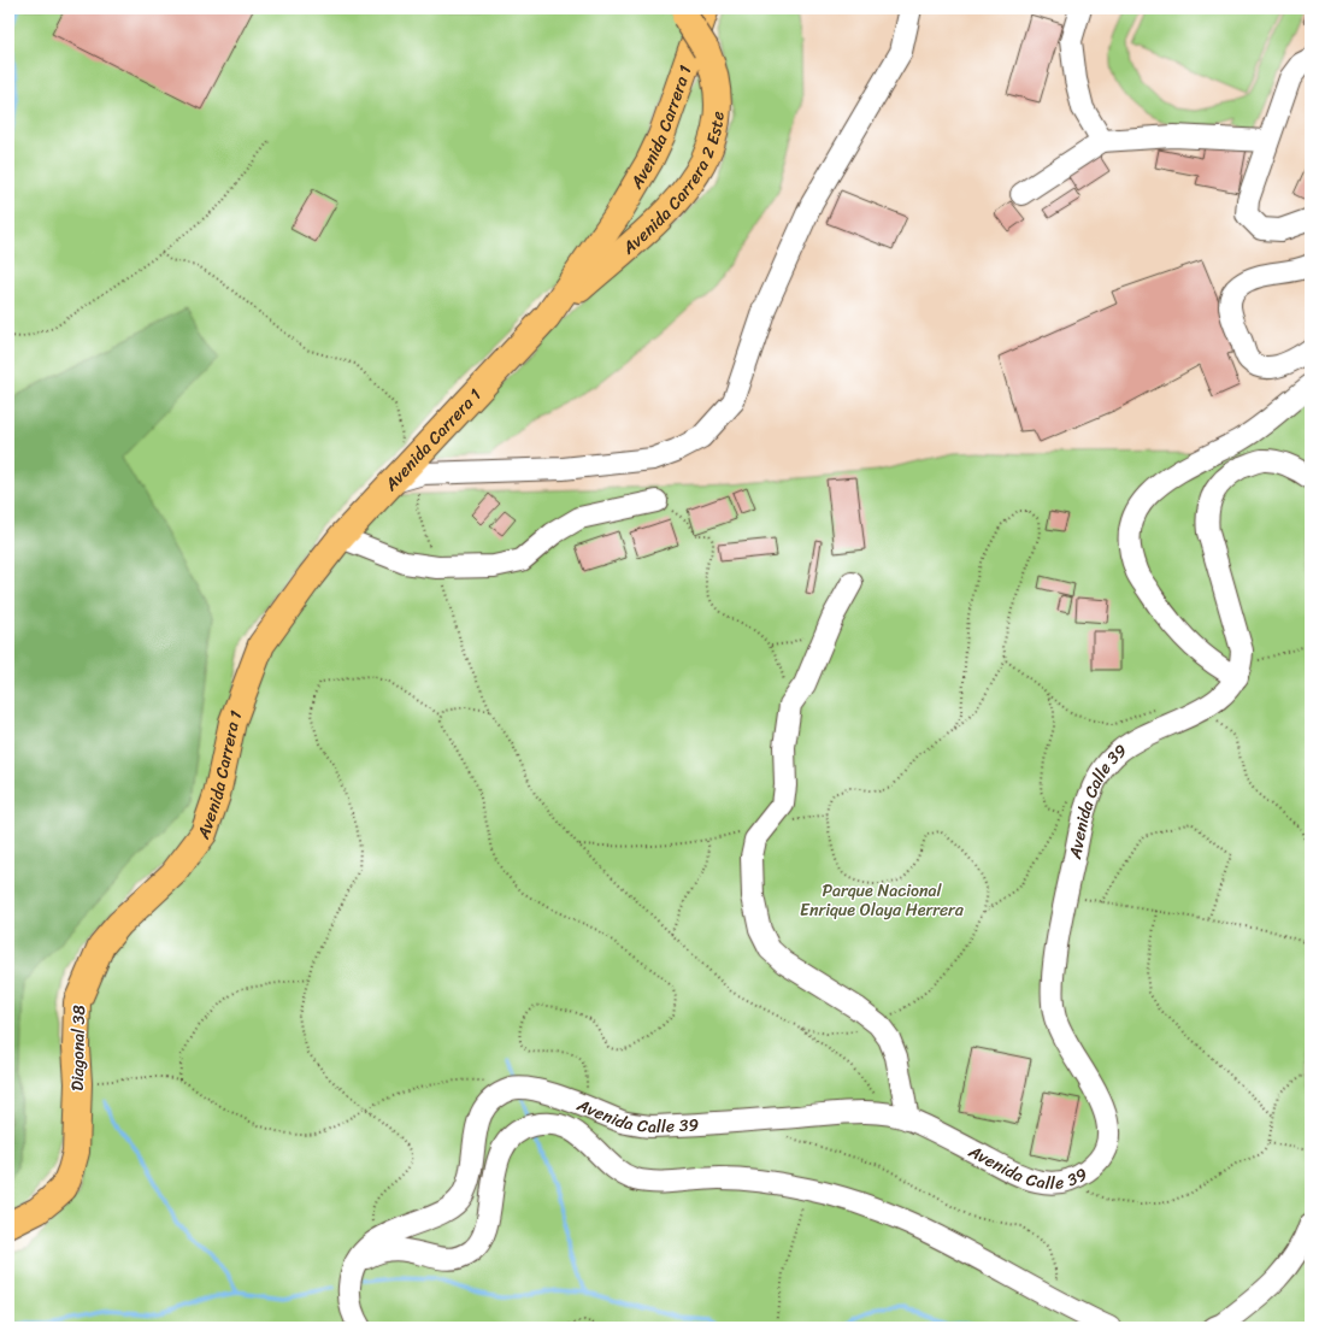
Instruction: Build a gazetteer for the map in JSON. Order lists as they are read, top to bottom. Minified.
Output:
{"streets":{"main road":["Avenida Carrera 1","Avenida Carrera 2 Este","Diagonal 38"],"street":["Avenida Calle 39"]},"crossings":[["Avenida Carrera 1","Avenida Carrera 2 Este"],["Avenida Carrera 1","Diagonal 38"]],"parks":["Parque Nacional Enrique Olaya Herrera"]}
